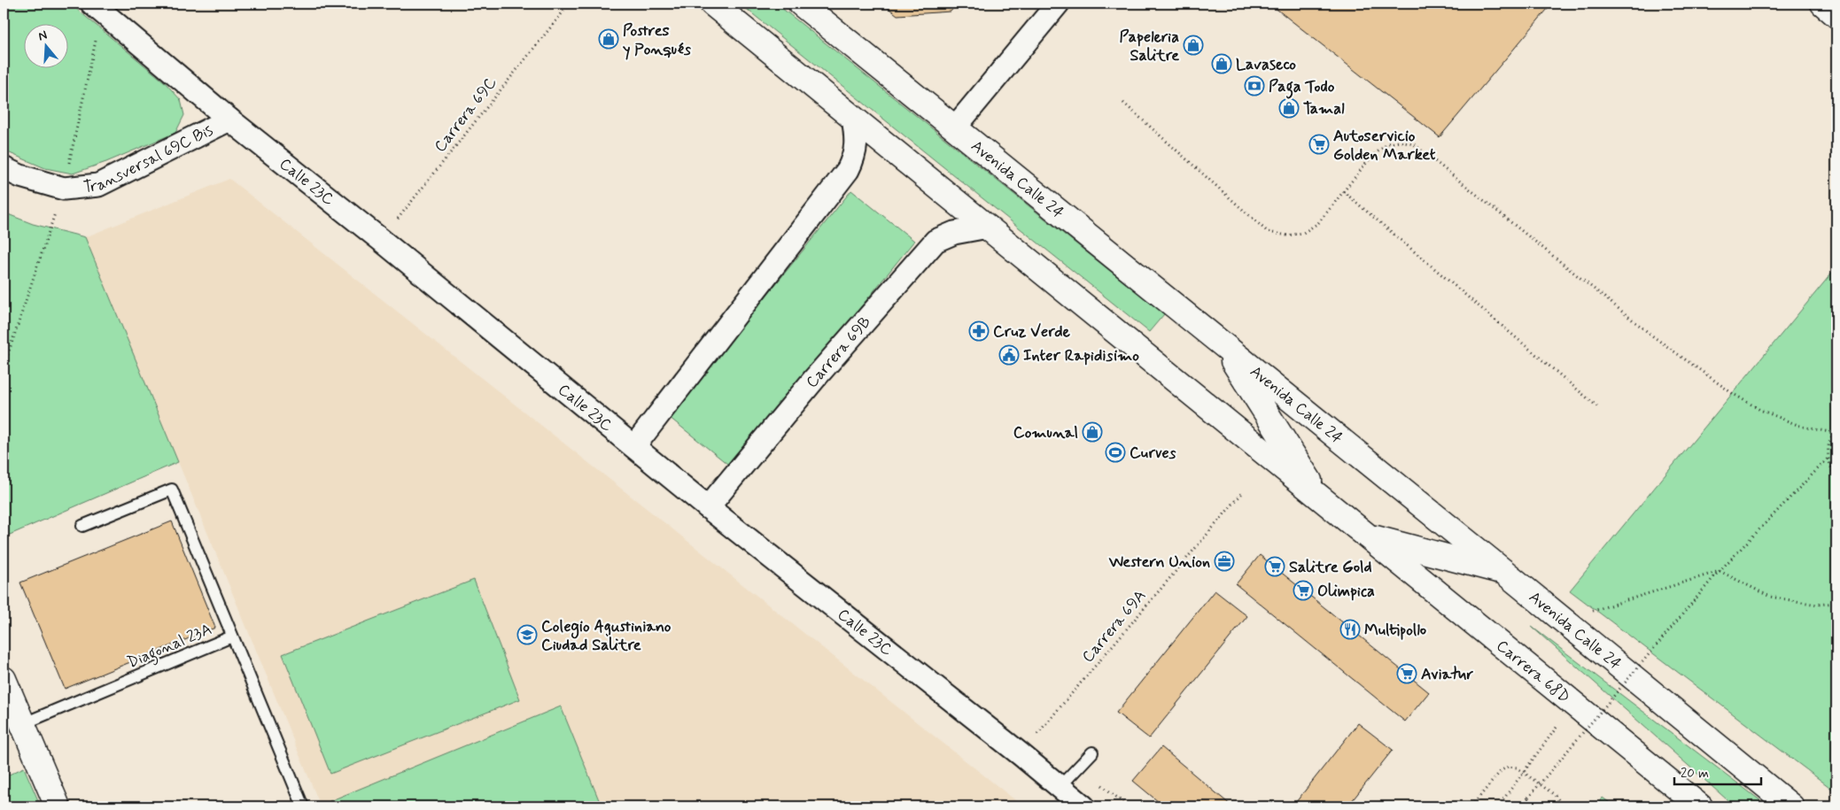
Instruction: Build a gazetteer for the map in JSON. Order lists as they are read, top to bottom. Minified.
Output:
{"streets":{"main road":["Avenida Calle 24","Carrera 68D"],"street":["Transversal 69C Bis","Calle 23C","Carrera 69B"],"lane":["Diagonal 23A"],"path":["Carrera 69C","Carrera 69A"]},"crossings":[["Carrera 69C","Calle 23C"],["Transversal 69C Bis","Calle 23C"],["Calle 23C","Carrera 69B"],["Calle 23C","Carrera 69A"]],"places":{"shop":["Postres y Ponqués","Papeleria Salitre","Lavaseco","Tamal","Comunal"],"bank":["Paga Todo"],"supermarket":["Autoservicio Golden Market","Salitre Gold","Olimpica","Aviatur"],"pharmacy":["Cruz Verde"],"public building":["Inter Rapidisimo"],"sports":["Curves"],"office":["Western Union"],"restaurant":["Multipollo"],"school or university":["Colegio Agustiniano Ciudad Salitre"]},"scale_bar":"20 m","north":"top"}
